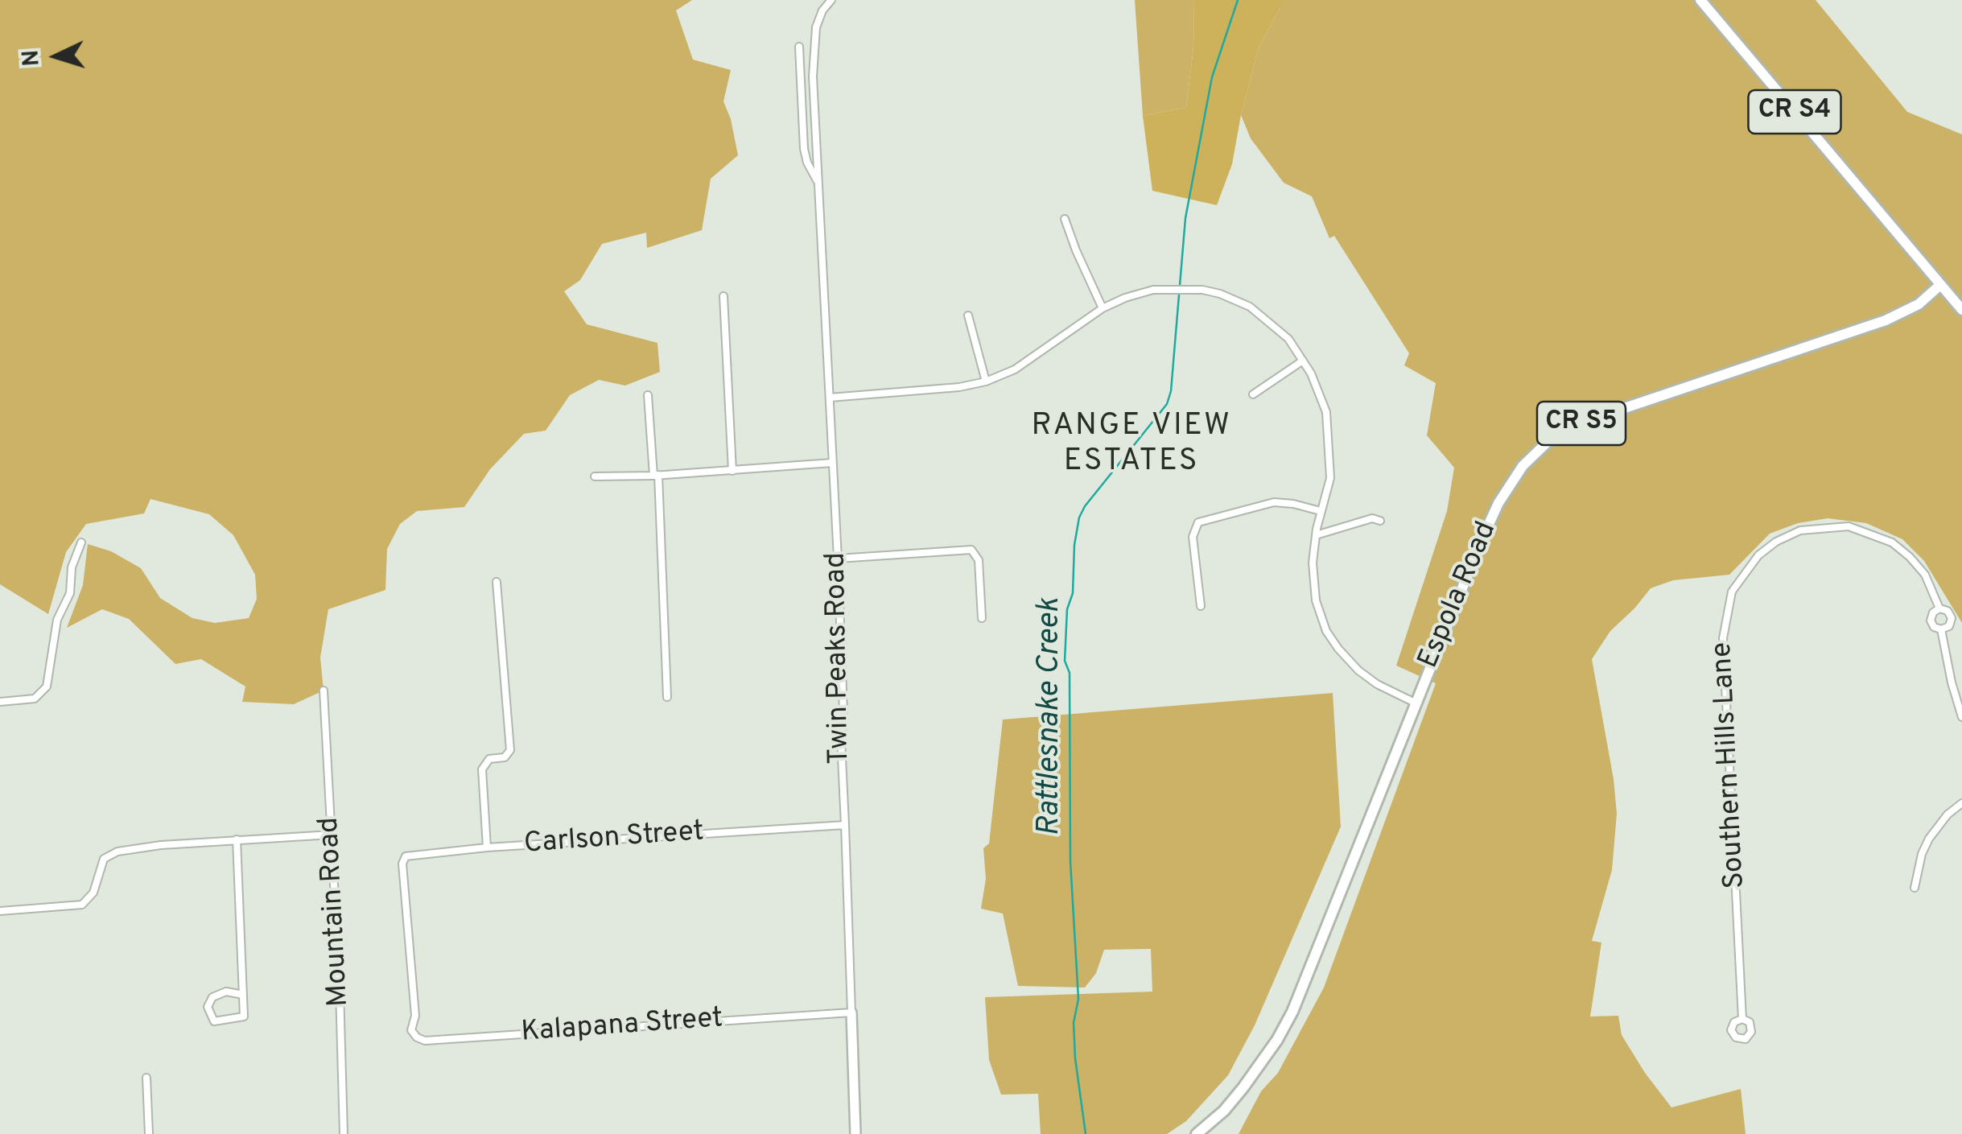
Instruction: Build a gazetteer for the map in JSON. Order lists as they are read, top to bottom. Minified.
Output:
{"streets":{"main road":["CR S4","CR S5","Espola Road"],"street":["Twin Peaks Road","Southern Hills Lane","Carlson Street","Mountain Road","Kalapana Street"]},"crossings":[["CR S4","Espola Road"],["Twin Peaks Road","Carlson Street"],["Twin Peaks Road","Kalapana Street"],["Carlson Street","Kalapana Street"]],"districts":["RANGE VIEW ESTATES"],"water":["Rattlesnake Creek"],"north":"left"}
